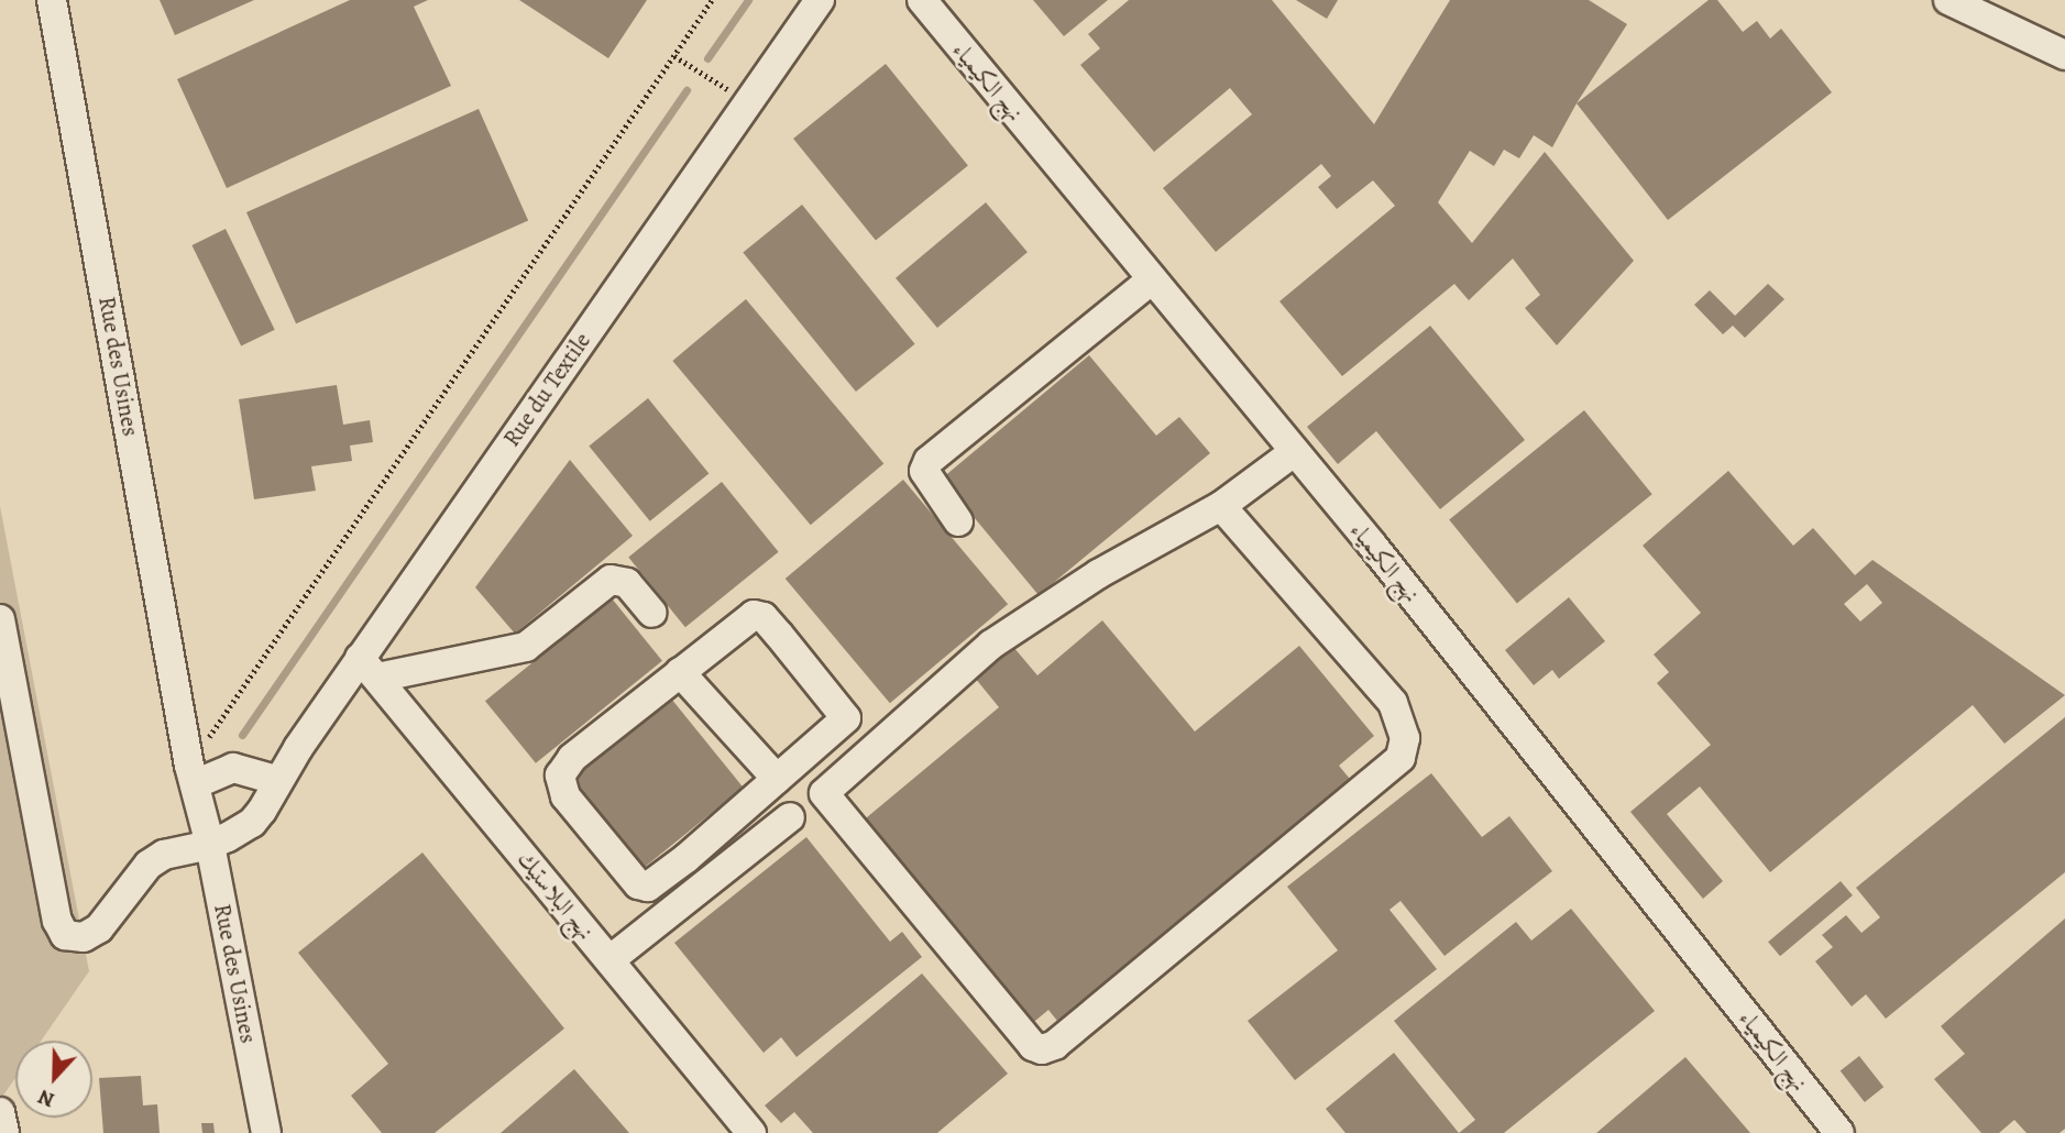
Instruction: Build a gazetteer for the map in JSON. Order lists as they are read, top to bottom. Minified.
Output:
{"streets":{"street":["نهج الكيمياء","Rue des Usines","Rue du Textile","نهج البلاستيك"]},"crossings":[["Rue des Usines","Rue du Textile"],["Rue du Textile","نهج البلاستيك"]],"north":"bottom"}
